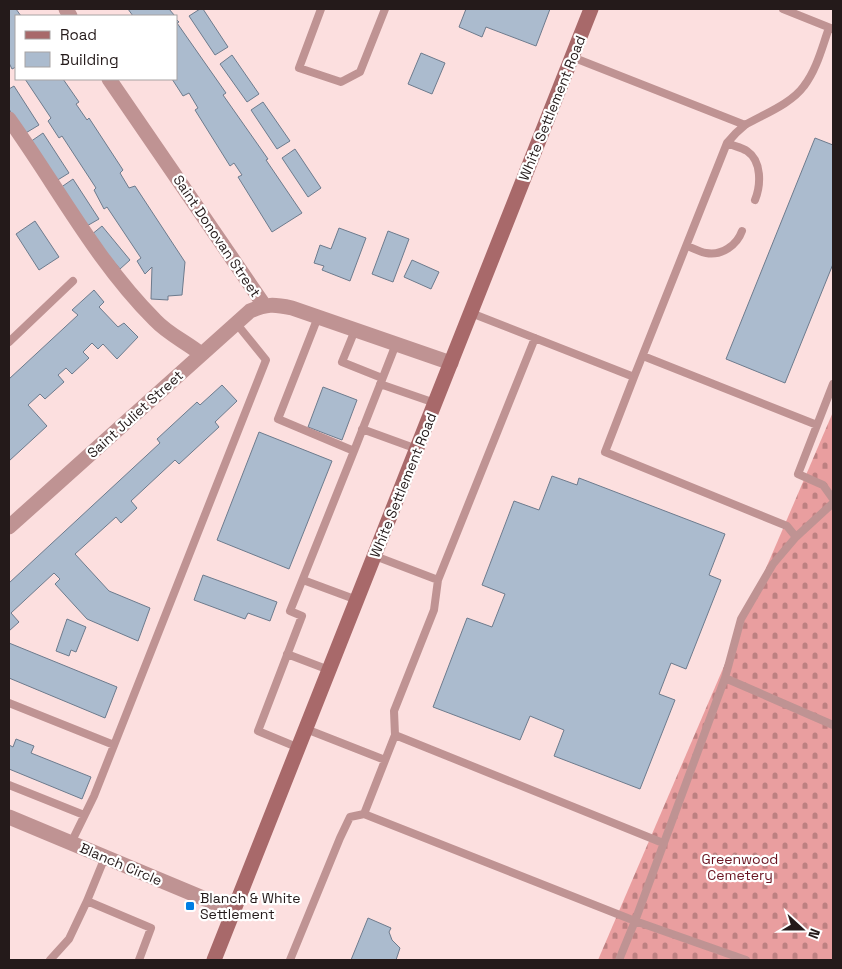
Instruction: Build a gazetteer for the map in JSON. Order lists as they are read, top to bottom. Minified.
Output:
{"streets":{"main road":["White Settlement Road"],"street":["Saint Donovan Street","Saint Juliet Street","Blanch Circle"]},"crossings":[["White Settlement Road","Saint Donovan Street"],["White Settlement Road","Blanch Circle"],["Saint Donovan Street","Saint Juliet Street"]],"parks":["Greenwood Cemetery"],"places":{"transit":["Blanch & White Settlement"]},"legend":["Road","Building"],"north":"right"}
